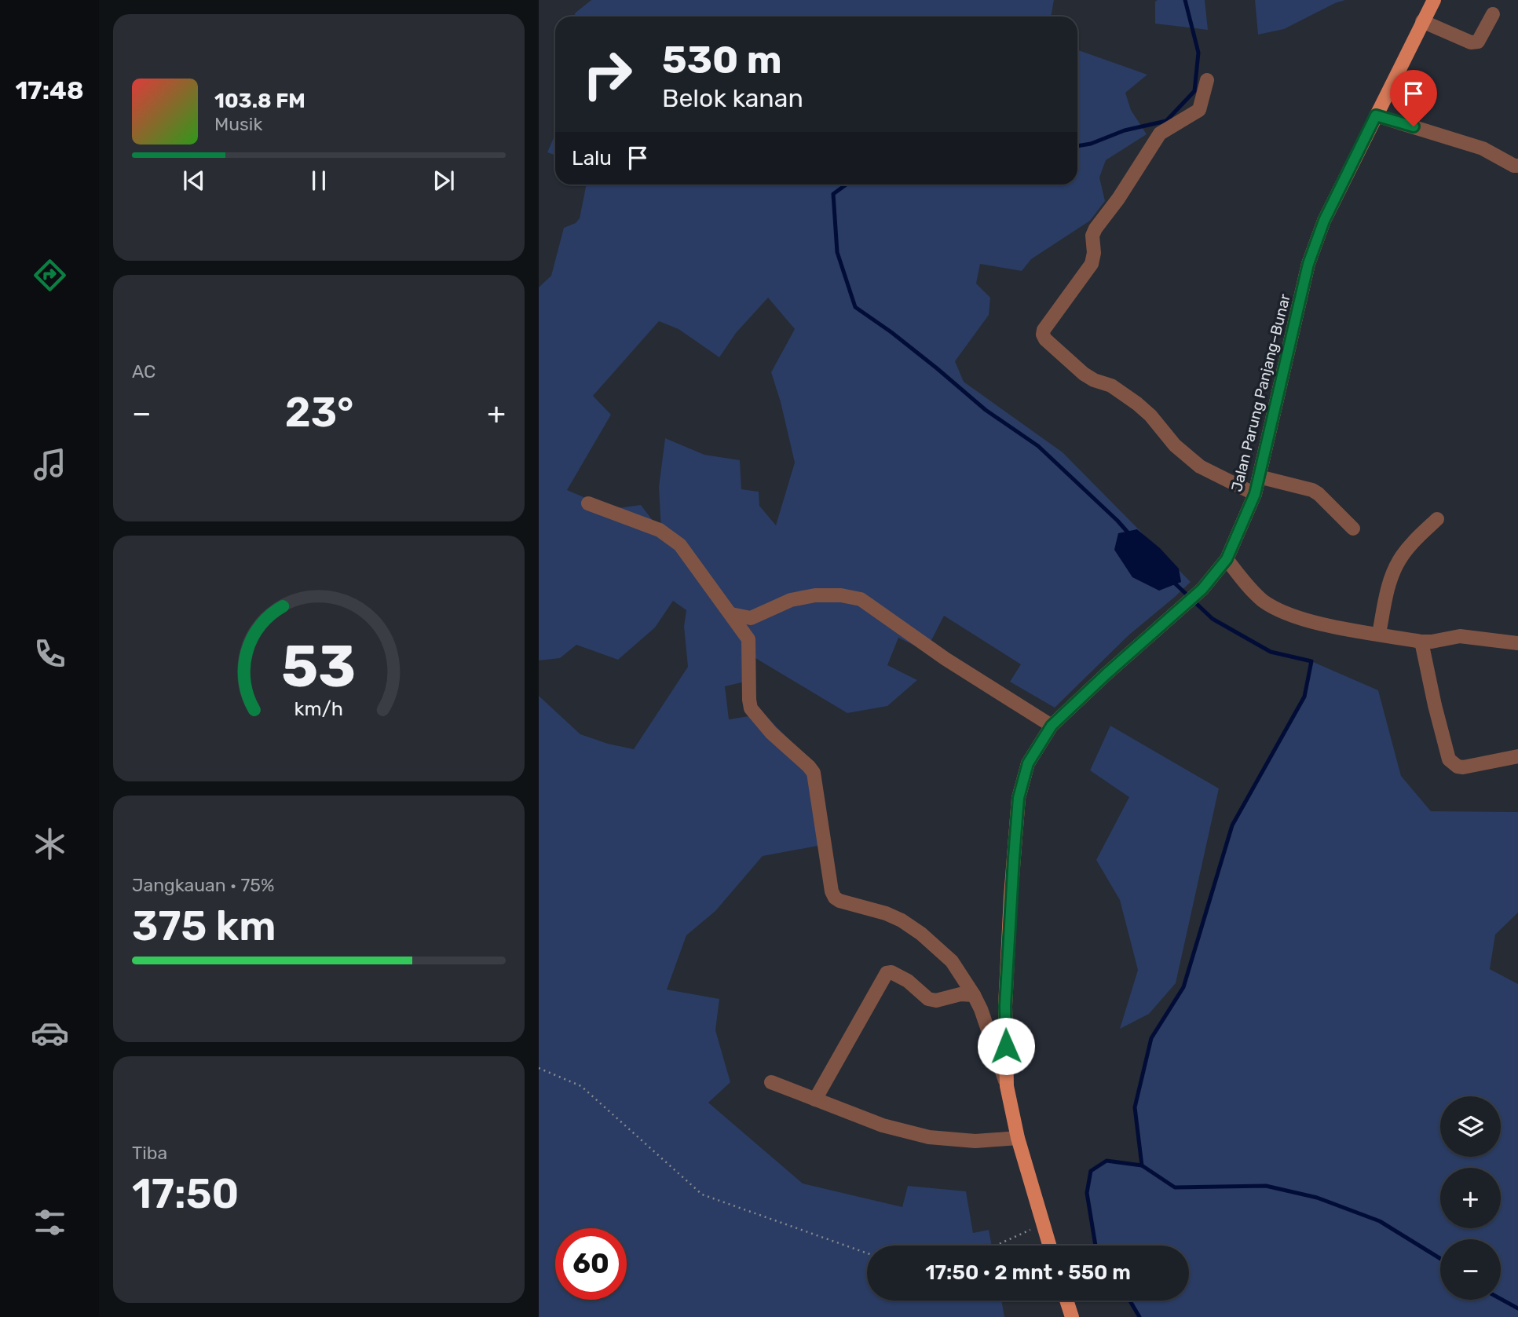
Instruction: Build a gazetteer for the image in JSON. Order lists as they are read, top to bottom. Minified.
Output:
{"streets":{"main road":["Jalan Parung Panjang–Bunar"]},"page":{"tabs":"17:48","turn":["530 m","Belok kanan"],"song":["103.8 FM","Musik"],"then":"Lalu","tile":["AC",["Jangkauan · 75%","375 km"],["Tiba","17:50"]],"heat":["−","23°","+"],"map_buttons":["+","−"],"limit":"60","trip":"17:50 · 2 mnt · 550 m","gauge":["53","km/h"]}}
